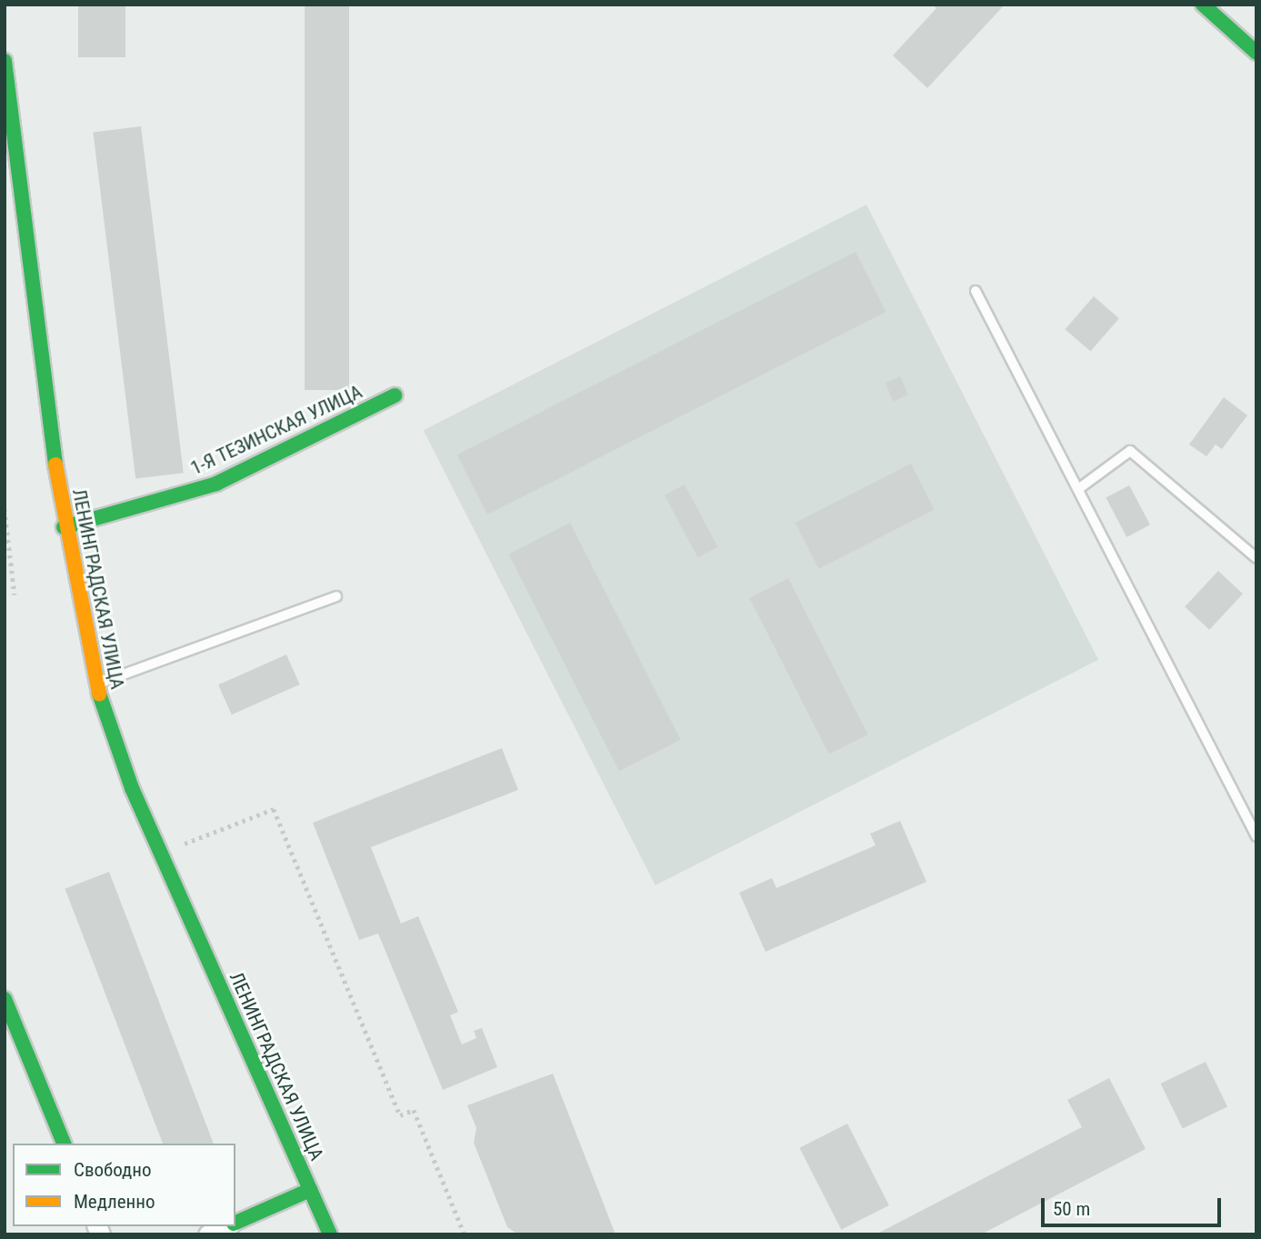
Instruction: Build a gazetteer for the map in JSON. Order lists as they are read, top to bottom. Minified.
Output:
{"streets":{"main road":["1-Я ТЕЗИНСКАЯ УЛИЦА","ЛЕНИНГРАДСКАЯ УЛИЦА"]},"crossings":[["1-Я ТЕЗИНСКАЯ УЛИЦА","ЛЕНИНГРАДСКАЯ УЛИЦА"]],"legend":["Свободно","Медленно"],"scale_bar":"50 m"}
